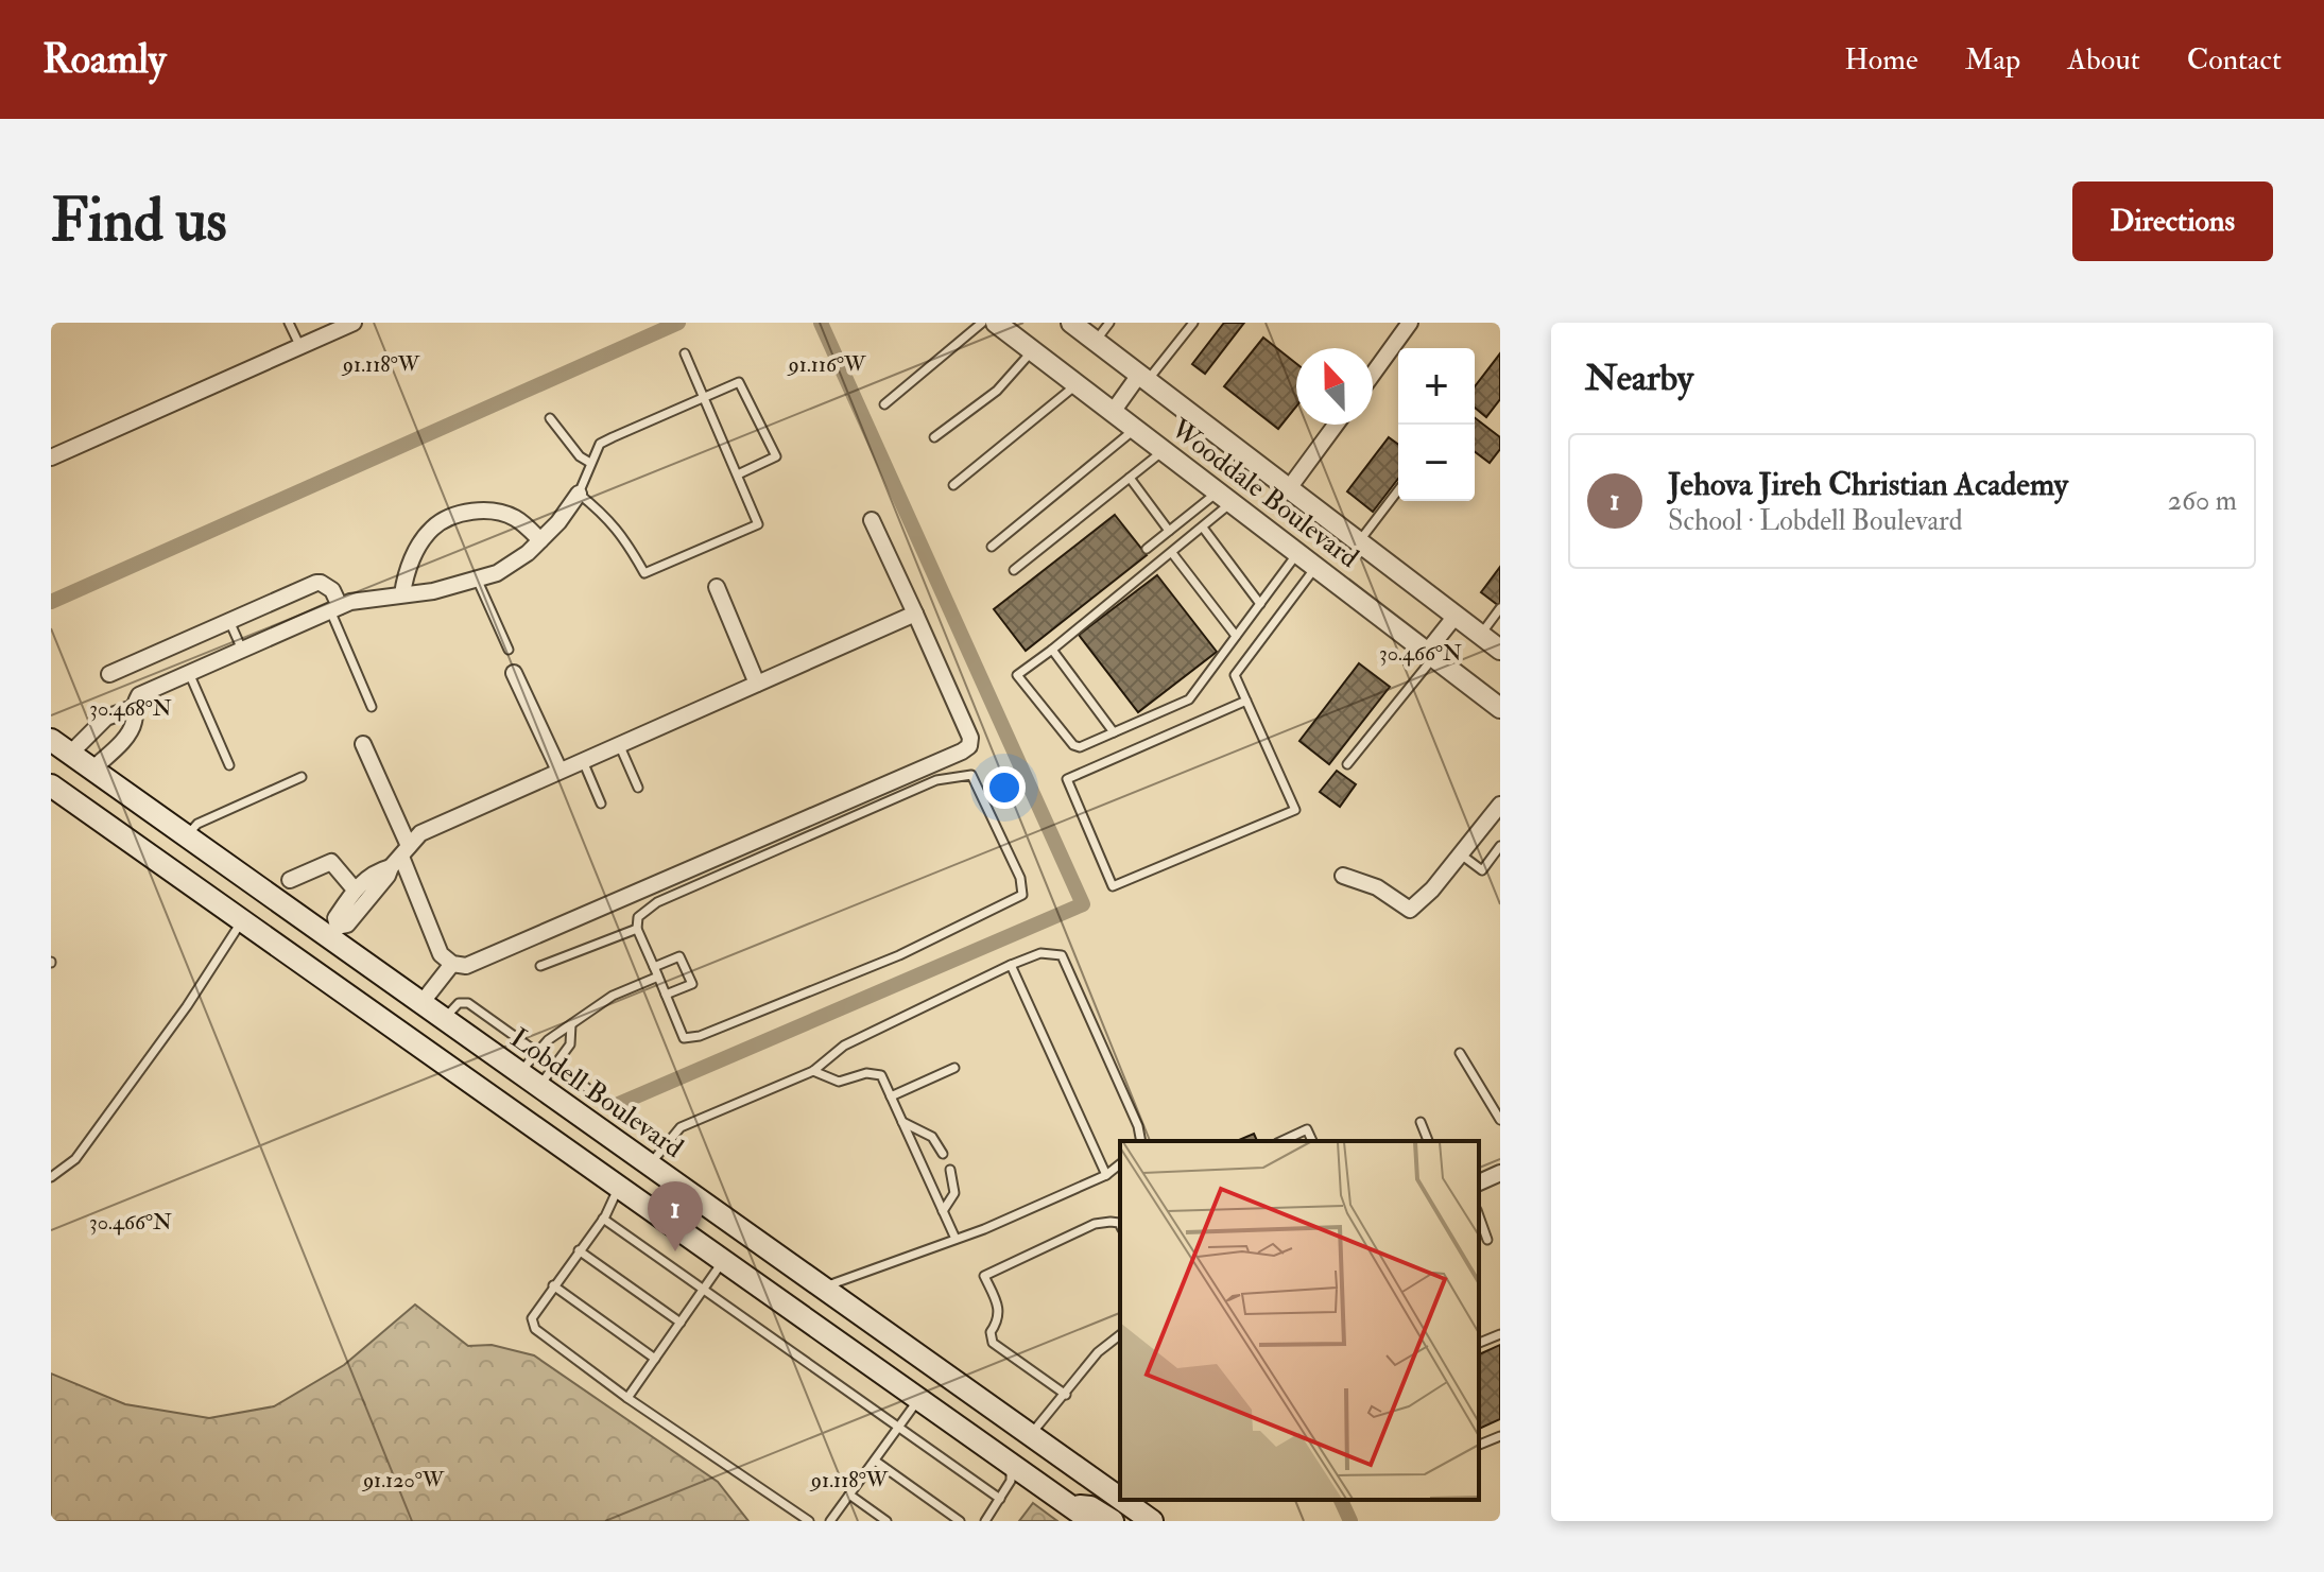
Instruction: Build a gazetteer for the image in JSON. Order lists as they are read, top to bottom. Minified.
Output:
{"streets":{"main road":["Lobdell Boulevard"],"street":["Wooddale Boulevard"]},"north":"top","page":{"header":"Roamly","nav":["Home","Map","About","Contact"],"buttons":"Directions","title":"Find us","heading":"Nearby","map_buttons":["+","−"],"list":[{"mark":"1","name":"Jehova Jireh Christian Academy","note":"School · Lobdell Boulevard","value":"260 m"}],"pins":"1"},"coordinates":["91.118°W","91.116°W","30.466°N","30.468°N","91.120°W"]}
